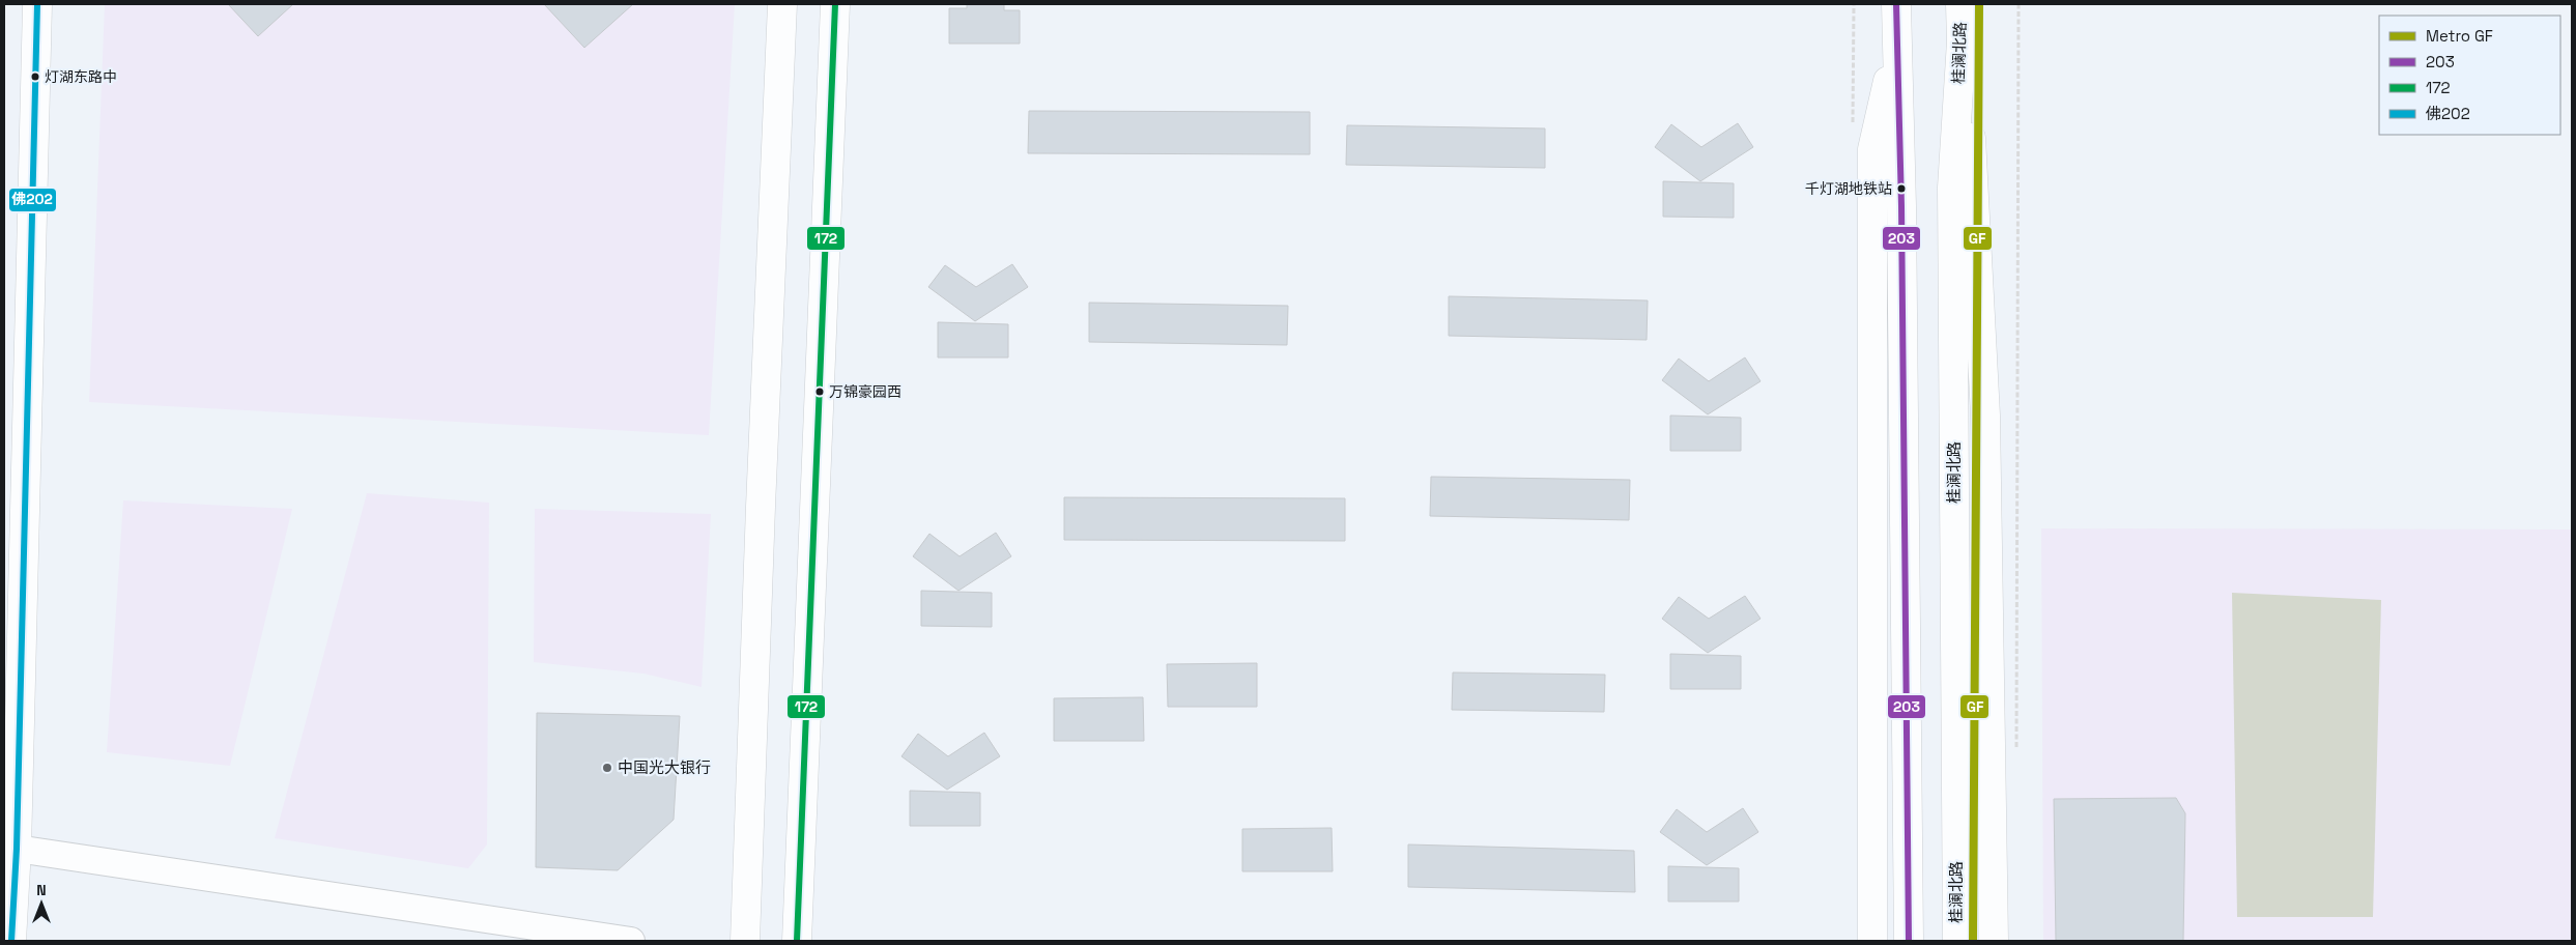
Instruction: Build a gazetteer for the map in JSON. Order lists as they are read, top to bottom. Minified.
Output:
{"streets":{"main road":["桂澜北路"]},"places":["灯湖东路中","千灯湖地铁站","万锦豪园西","中国光大银行"],"lines":["metro line GF","transit line 203","transit line 172","transit line 佛202"],"legend":["Metro GF","203","172","佛202"],"north":"top"}
